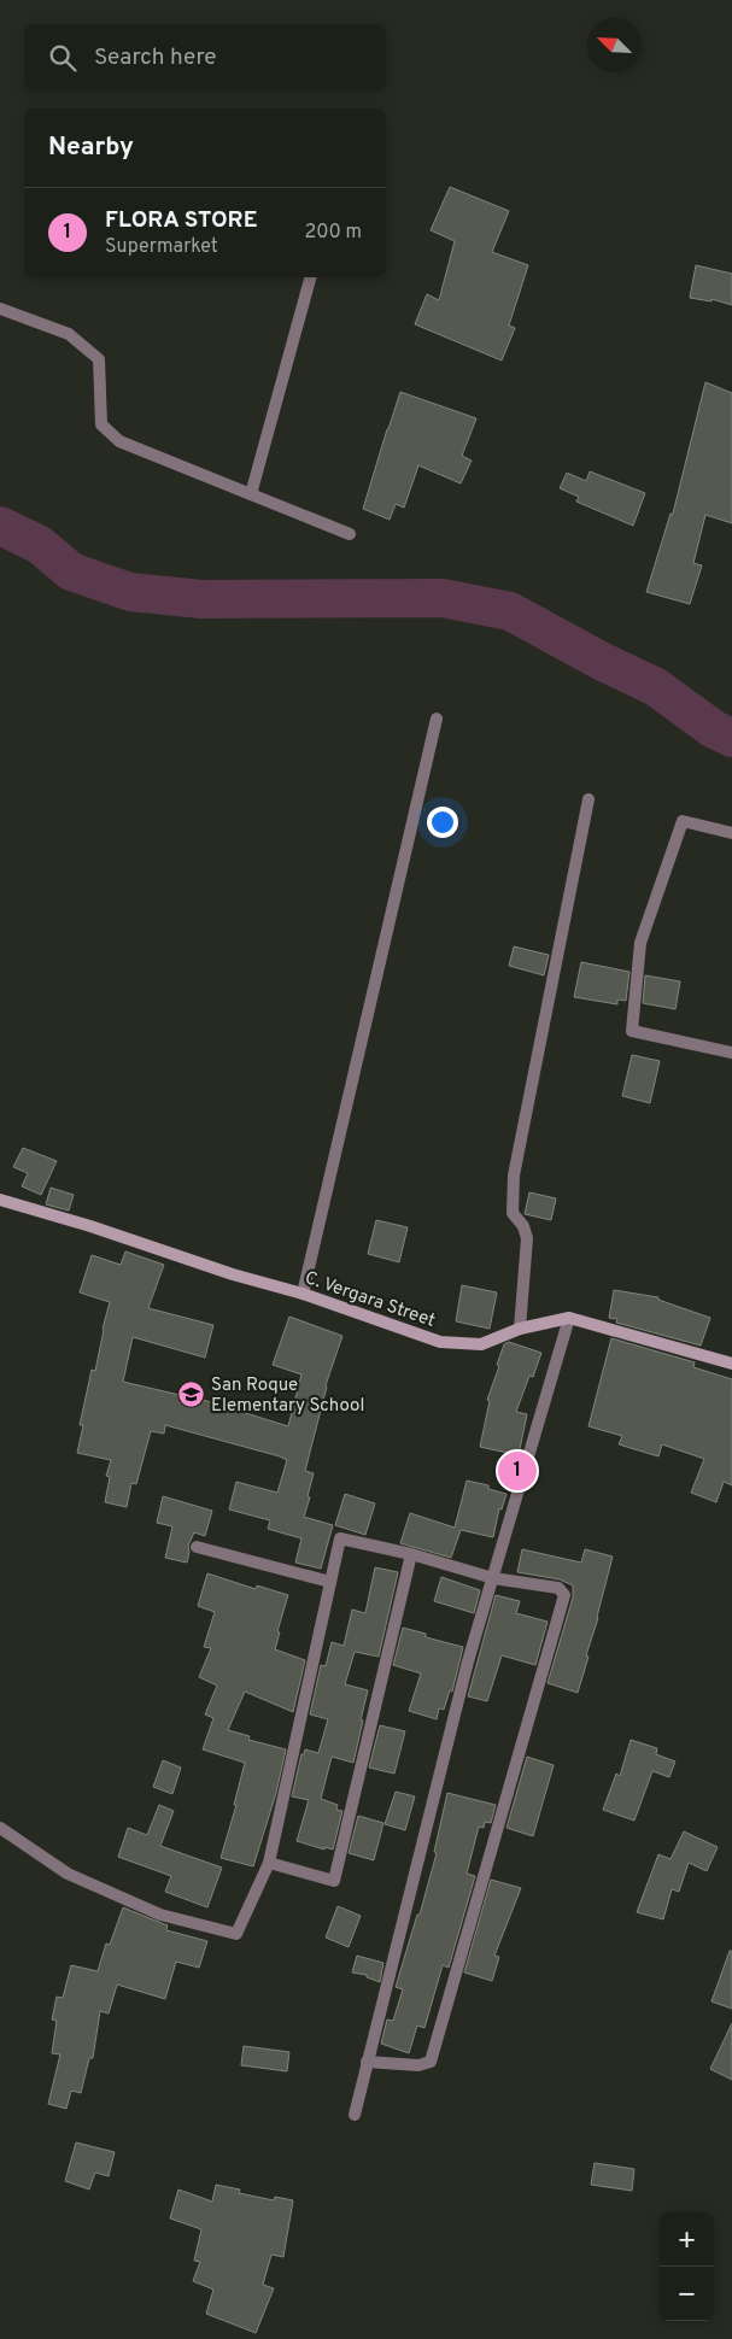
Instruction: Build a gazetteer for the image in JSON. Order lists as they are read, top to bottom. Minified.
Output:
{"streets":{"street":["C. Vergara Street"]},"places":{"school or university":["San Roque Elementary School"]},"north":"top left","page":{"search":"Search here","heading":"Nearby","list":[{"mark":"1","name":"FLORA STORE","note":"Supermarket","value":"200 m"}],"pins":"1","map_buttons":["+","−"]}}
